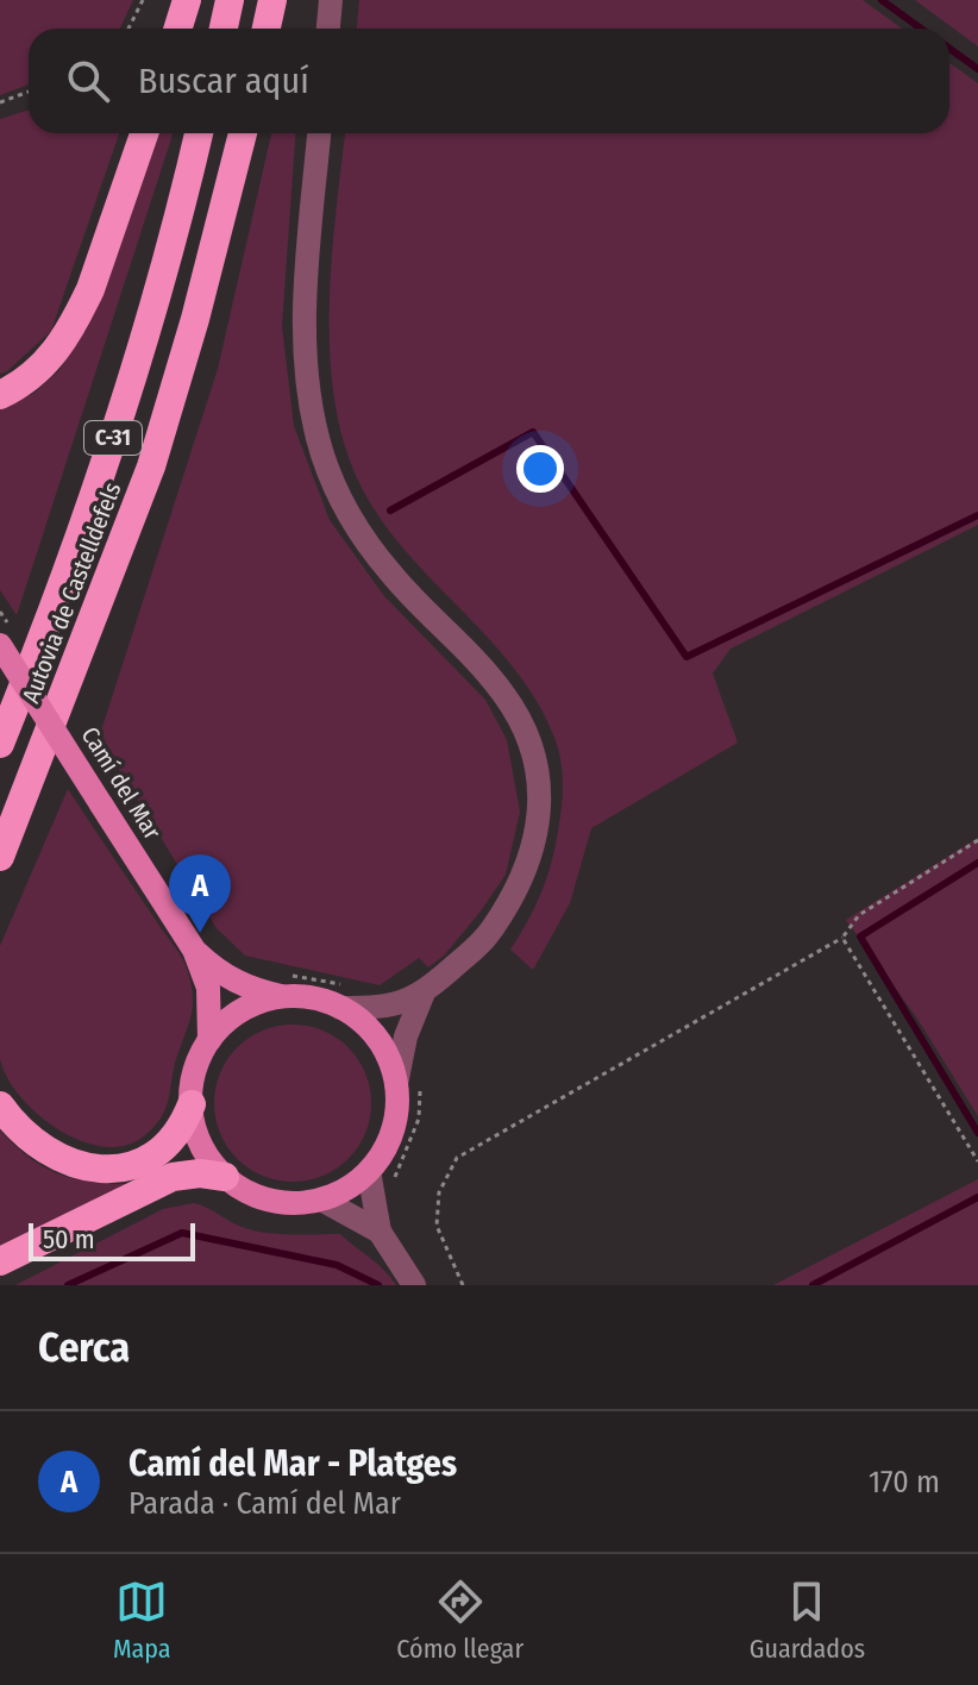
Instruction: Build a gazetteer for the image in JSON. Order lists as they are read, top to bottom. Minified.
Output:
{"streets":{"highway":["C-31","Autovia de Castelldefels"],"main road":["Camí del Mar"]},"scale_bar":"50 m","page":{"search":"Buscar aquí","pins":"A","scale":"50 m","heading":"Cerca","list":[{"mark":"A","name":"Camí del Mar - Platges","note":"Parada · Camí del Mar","value":"170 m"}],"nav":["Mapa","Cómo llegar","Guardados"]}}
